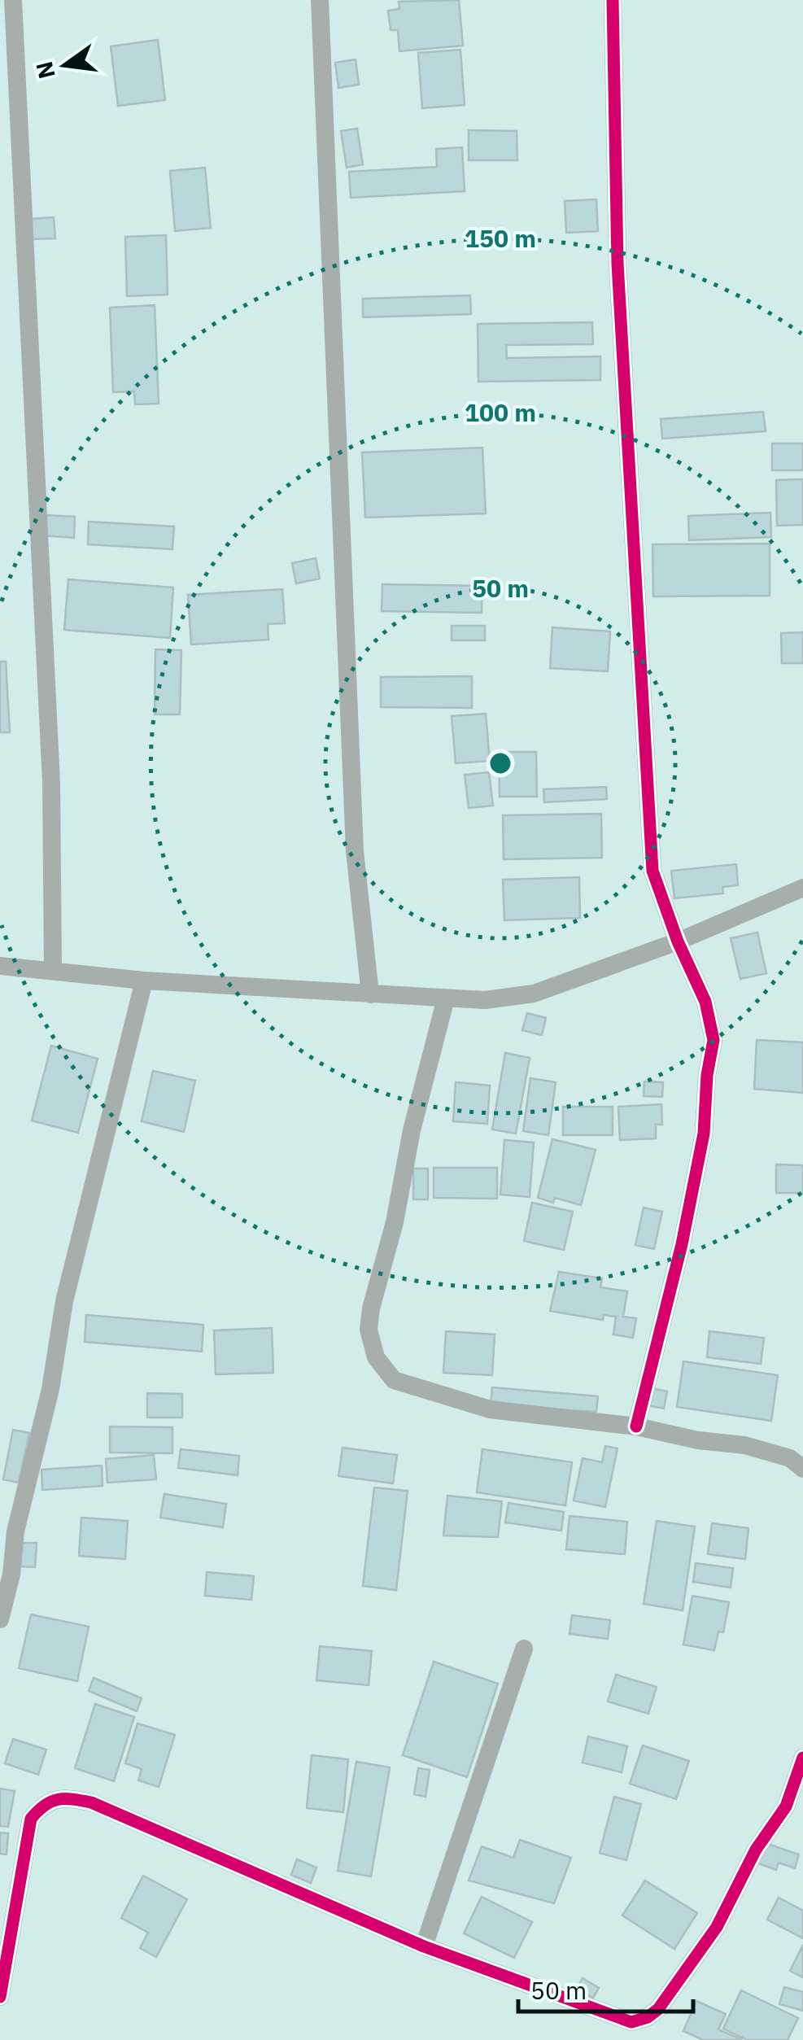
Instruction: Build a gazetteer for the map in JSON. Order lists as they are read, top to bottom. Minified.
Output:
{"scale_bar":"50 m","north":"left","rings":["150 m","100 m","50 m"]}
